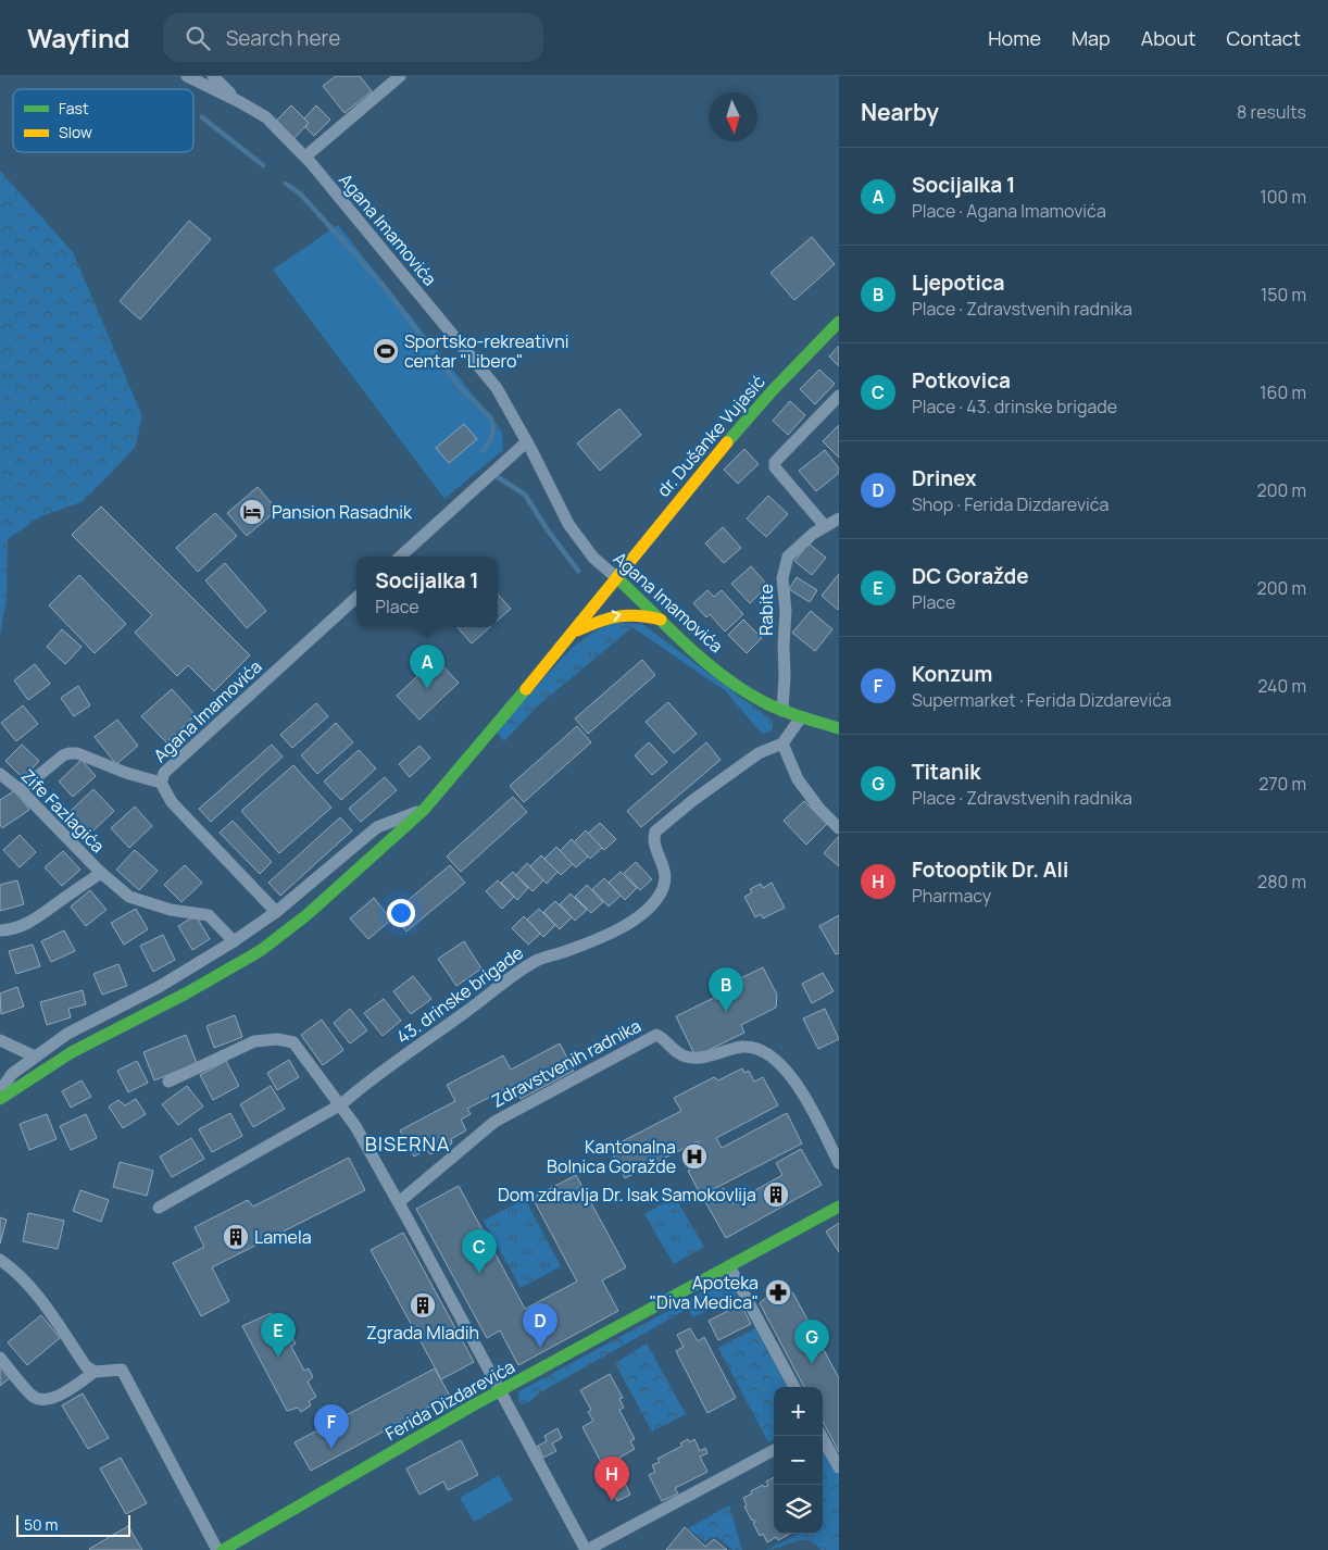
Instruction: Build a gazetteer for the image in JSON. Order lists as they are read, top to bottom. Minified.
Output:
{"streets":{"main road":["Agana Imamovića","dr. Dušanke Vujasić","Ferida Dizdarevića"],"street":["Rabite","Zife Fazlagića","43. drinske brigade","Zdravstvenih radnika"]},"crossings":[["Agana Imamovića","dr. Dušanke Vujasić"],["Agana Imamovića","Rabite"]],"districts":["BISERNA"],"places":{"sports":["Sportsko-rekreativni centar \"Libero\""],"hotel":["Pansion Rasadnik"],"hospital":["Kantonalna Bolnica Goražde"],"building":["Dom zdravlja Dr. Isak Samokovlija","Lamela","Zgrada Mladih"],"pharmacy":["Apoteka \"Diva Medica\""]},"legend":["Fast","Slow"],"scale_bar":"50 m","north":"bottom","page":{"header":"Wayfind","search":"Search here","nav":["Home","Map","About","Contact"],"heading":["Nearby","8 results"],"list":[{"mark":"A","name":"Socijalka 1","note":"Place · Agana Imamovića","value":"100 m"},{"mark":"B","name":"Ljepotica","note":"Place · Zdravstvenih radnika","value":"150 m"},{"mark":"C","name":"Potkovica","note":"Place · 43. drinske brigade","value":"160 m"},{"mark":"D","name":"Drinex","note":"Shop · Ferida Dizdarevića","value":"200 m"},{"mark":"E","name":"DC Goražde","note":"Place","value":"200 m"},{"mark":"F","name":"Konzum","note":"Supermarket · Ferida Dizdarevića","value":"240 m"},{"mark":"G","name":"Titanik","note":"Place · Zdravstvenih radnika","value":"270 m"},{"mark":"H","name":"Fotooptik Dr. Ali","note":"Pharmacy","value":"280 m"}],"popup":["Socijalka 1","Place"],"pins":["A","B","C","D","E","G","F","H"],"map_buttons":["+","−"],"scale":"50 m"}}
